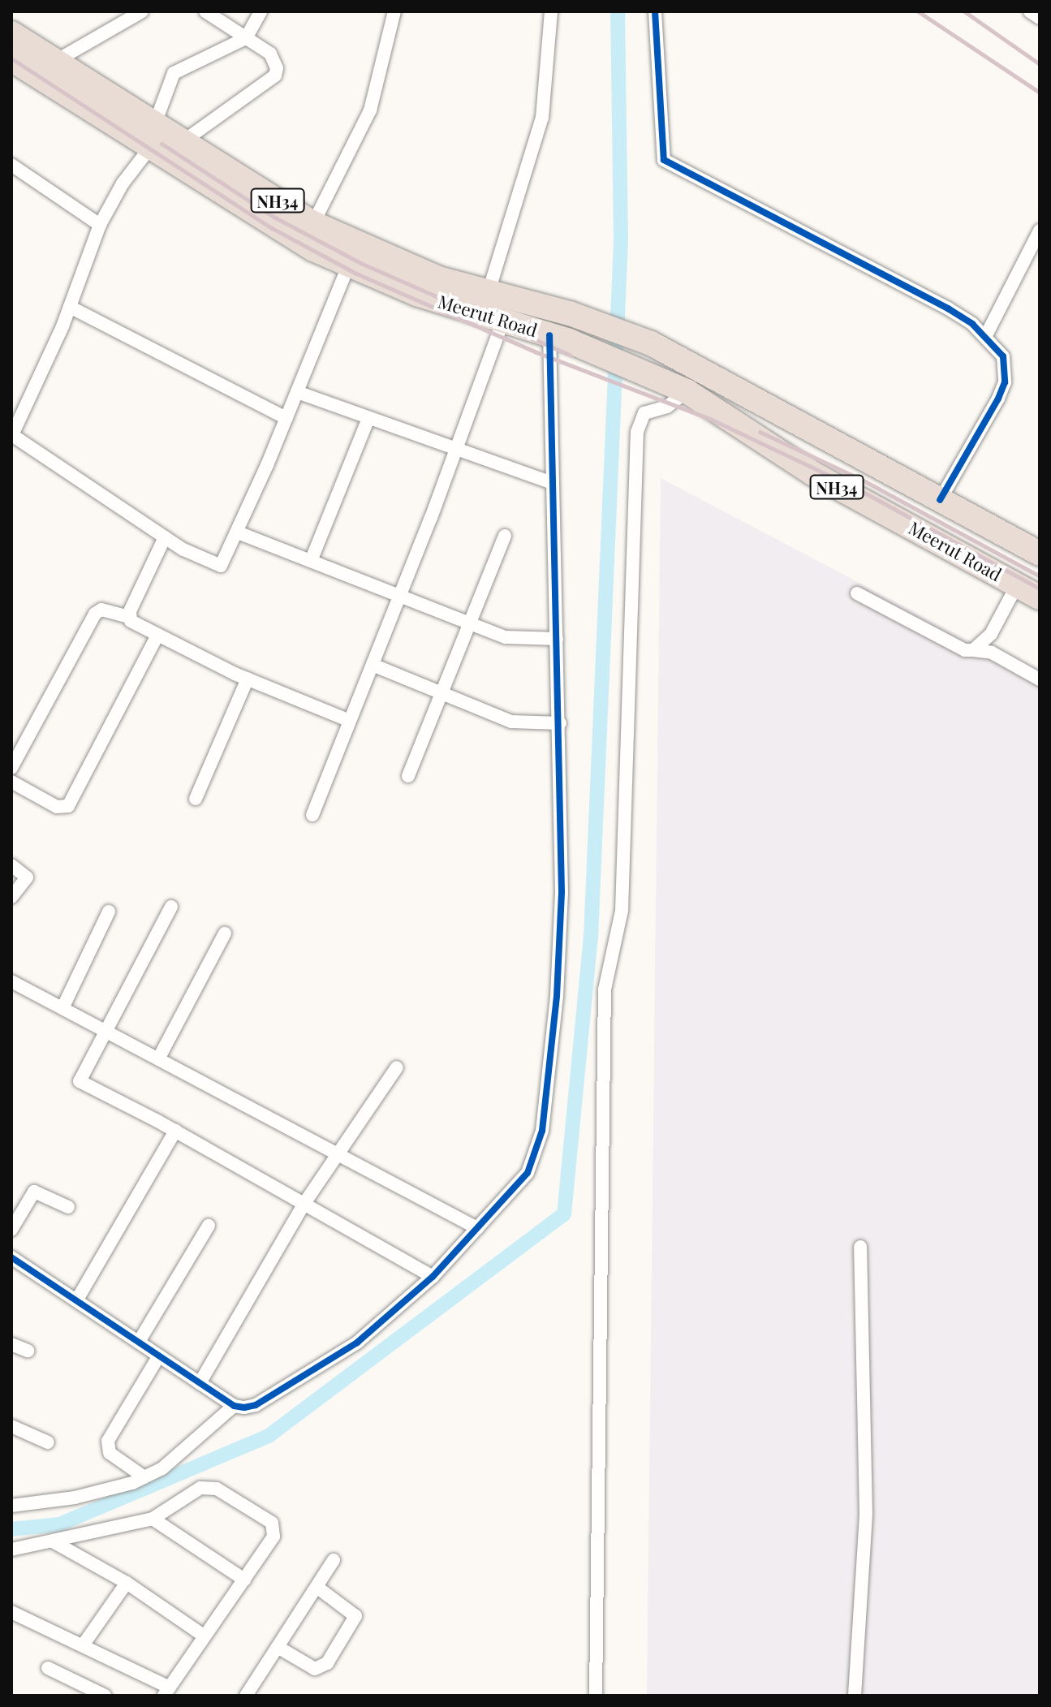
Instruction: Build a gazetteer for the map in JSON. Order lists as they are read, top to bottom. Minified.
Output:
{"streets":{"highway":["NH34","Meerut Road"]}}
